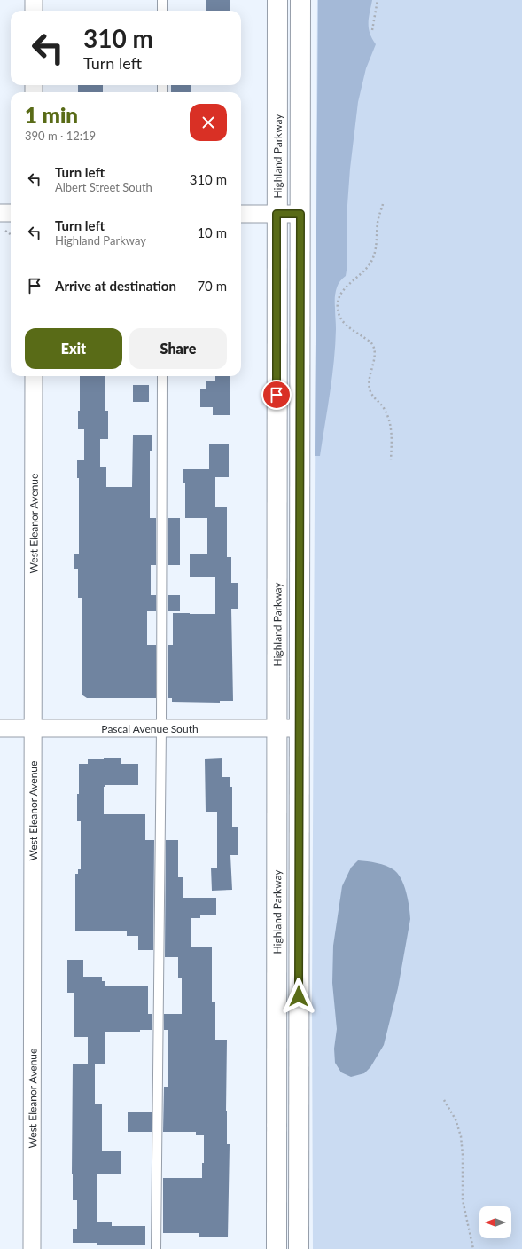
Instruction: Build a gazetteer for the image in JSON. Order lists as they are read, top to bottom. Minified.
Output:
{"streets":{"street":["Highland Parkway","West Eleanor Avenue","Pascal Avenue South"]},"crossings":[["Highland Parkway","Pascal Avenue South"],["West Eleanor Avenue","Pascal Avenue South"]],"north":"left","page":{"turn":["310 m","Turn left"],"heading":["1 min","390 m · 12:19"],"list":[{"name":"Turn left","note":"Albert Street South","value":"310 m"},{"name":"Turn left","note":"Highland Parkway","value":"10 m"},{"name":"Arrive at destination","value":"70 m"}],"buttons":["Exit","Share"]}}
